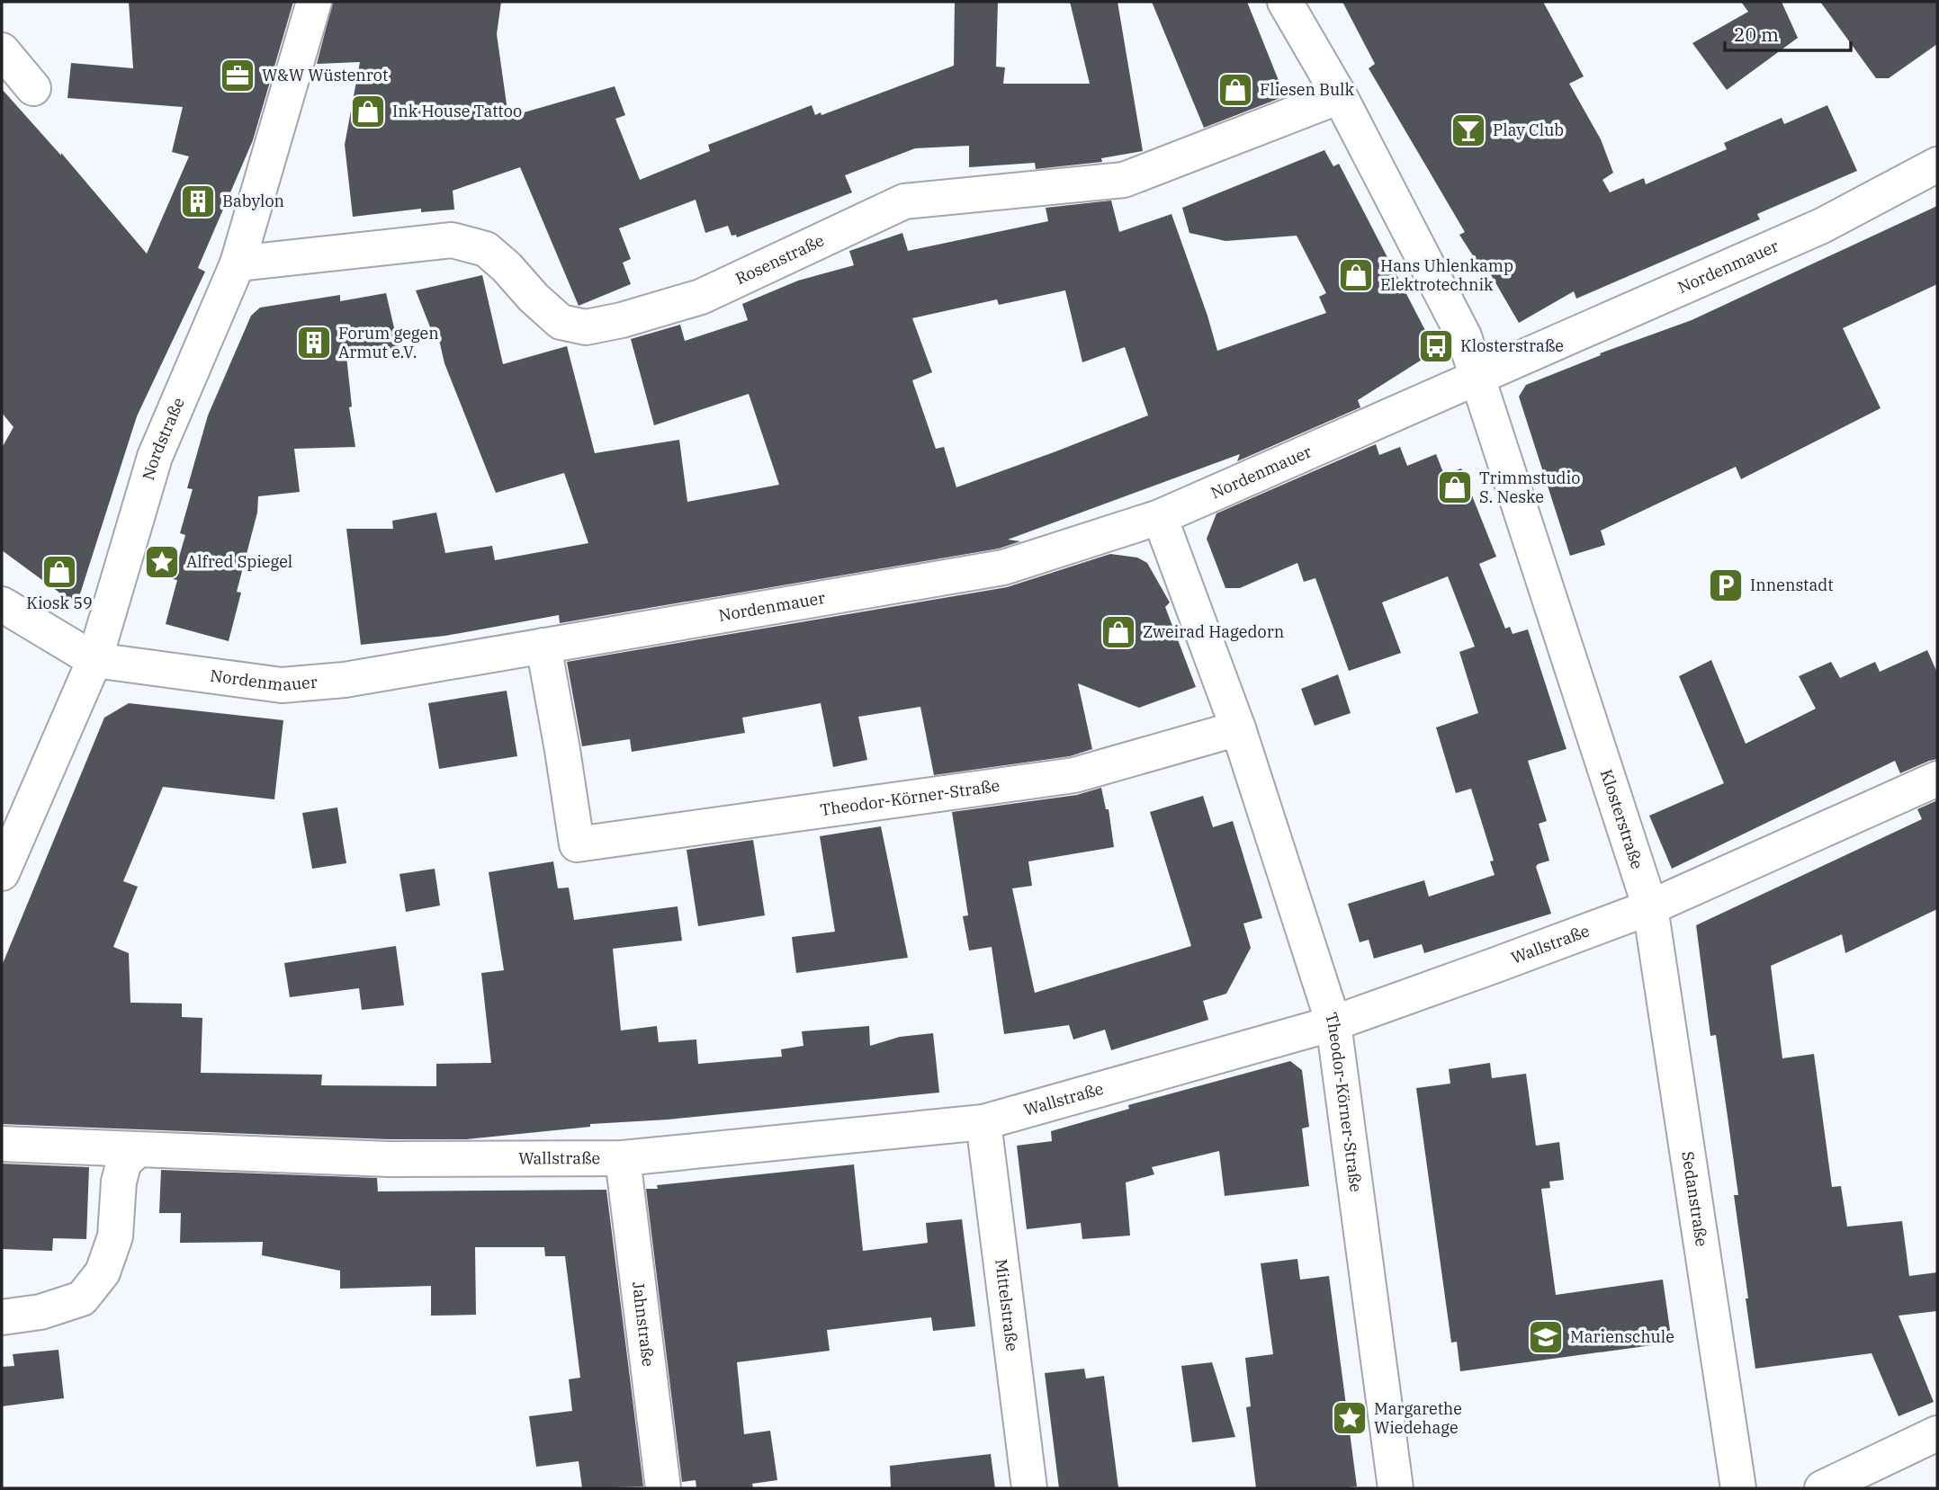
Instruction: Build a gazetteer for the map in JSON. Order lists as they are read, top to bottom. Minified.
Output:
{"streets":{"street":["Rosenstraße","Nordenmauer","Nordstraße","Theodor-Körner-Straße","Klosterstraße","Wallstraße","Sedanstraße","Mittelstraße","Jahnstraße"]},"crossings":[["Rosenstraße","Nordstraße"],["Rosenstraße","Klosterstraße"],["Nordenmauer","Nordstraße"],["Nordenmauer","Theodor-Körner-Straße"],["Nordenmauer","Klosterstraße"],["Theodor-Körner-Straße","Wallstraße"],["Klosterstraße","Wallstraße"],["Klosterstraße","Sedanstraße"],["Wallstraße","Sedanstraße"],["Wallstraße","Mittelstraße"],["Wallstraße","Jahnstraße"]],"places":{"office":["W&W Wüstenrot"],"shop":["Fliesen Bulk","Ink House Tattoo","Hans Uhlenkamp Elektrotechnik","Trimmstudio S. Neske","Kiosk 59","Zweirad Hagedorn"],"bar":["Play Club"],"building":["Babylon","Forum gegen Armut e.V."],"bus stop":["Klosterstraße"],"place":["Alfred Spiegel","Margarethe Wiedehage"],"parking":["Innenstadt"],"school or university":["Marienschule"]},"scale_bar":"20 m"}
